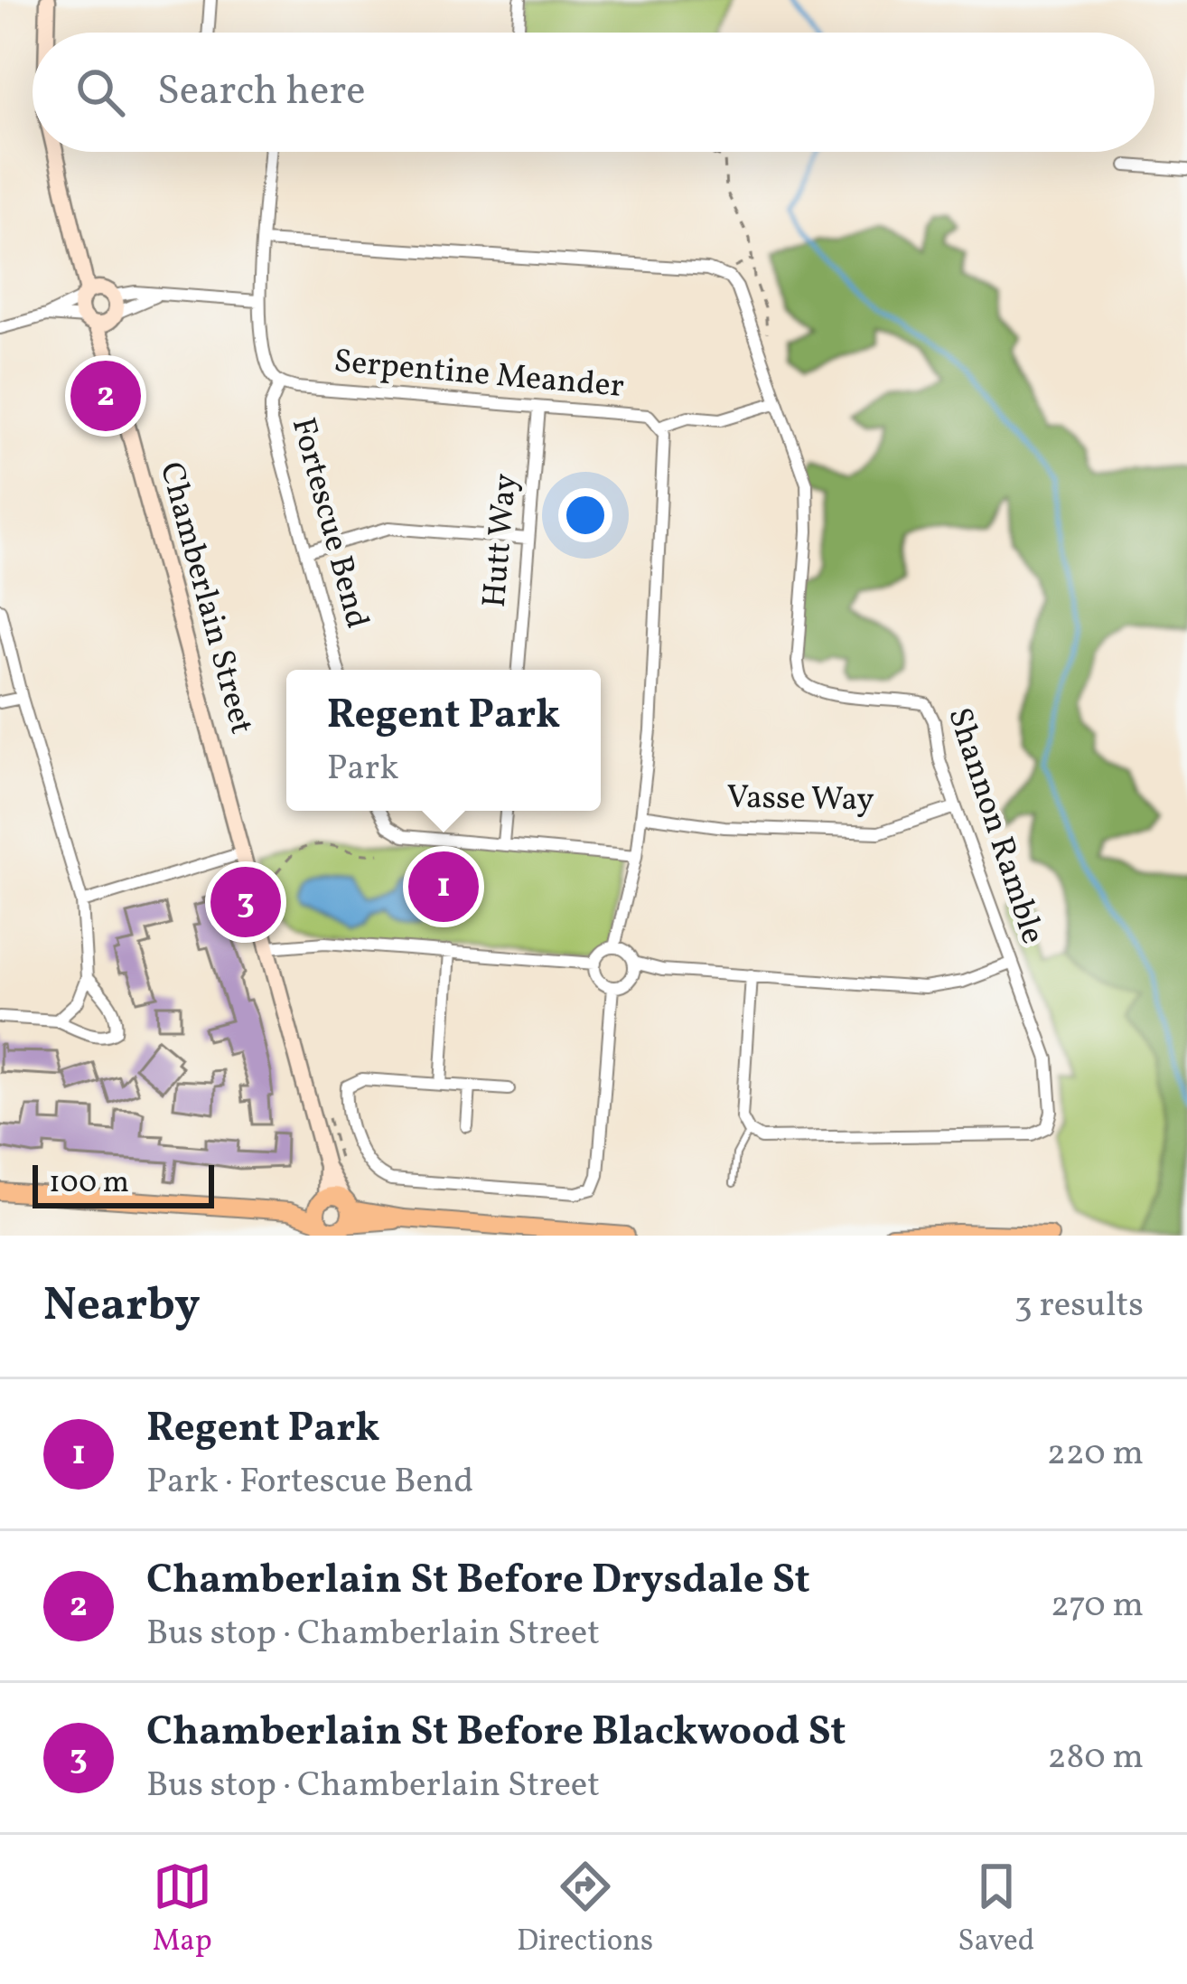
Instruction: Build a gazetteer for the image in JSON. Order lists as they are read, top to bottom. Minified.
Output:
{"streets":{"main road":["Chamberlain Street"],"street":["Serpentine Meander","Fortescue Bend","Hutt Way","Vasse Way","Shannon Ramble"]},"crossings":[["Serpentine Meander","Fortescue Bend"],["Serpentine Meander","Hutt Way"],["Serpentine Meander","Vasse Way"],["Vasse Way","Shannon Ramble"]],"scale_bar":"100 m","page":{"search":"Search here","pins":["2","1","3"],"popup":["Regent Park","Park"],"scale":"100 m","heading":["Nearby","3 results"],"list":[{"mark":"1","name":"Regent Park","note":"Park · Fortescue Bend","value":"220 m"},{"mark":"2","name":"Chamberlain St Before Drysdale St","note":"Bus stop · Chamberlain Street","value":"270 m"},{"mark":"3","name":"Chamberlain St Before Blackwood St","note":"Bus stop · Chamberlain Street","value":"280 m"}],"nav":["Map","Directions","Saved"]}}
